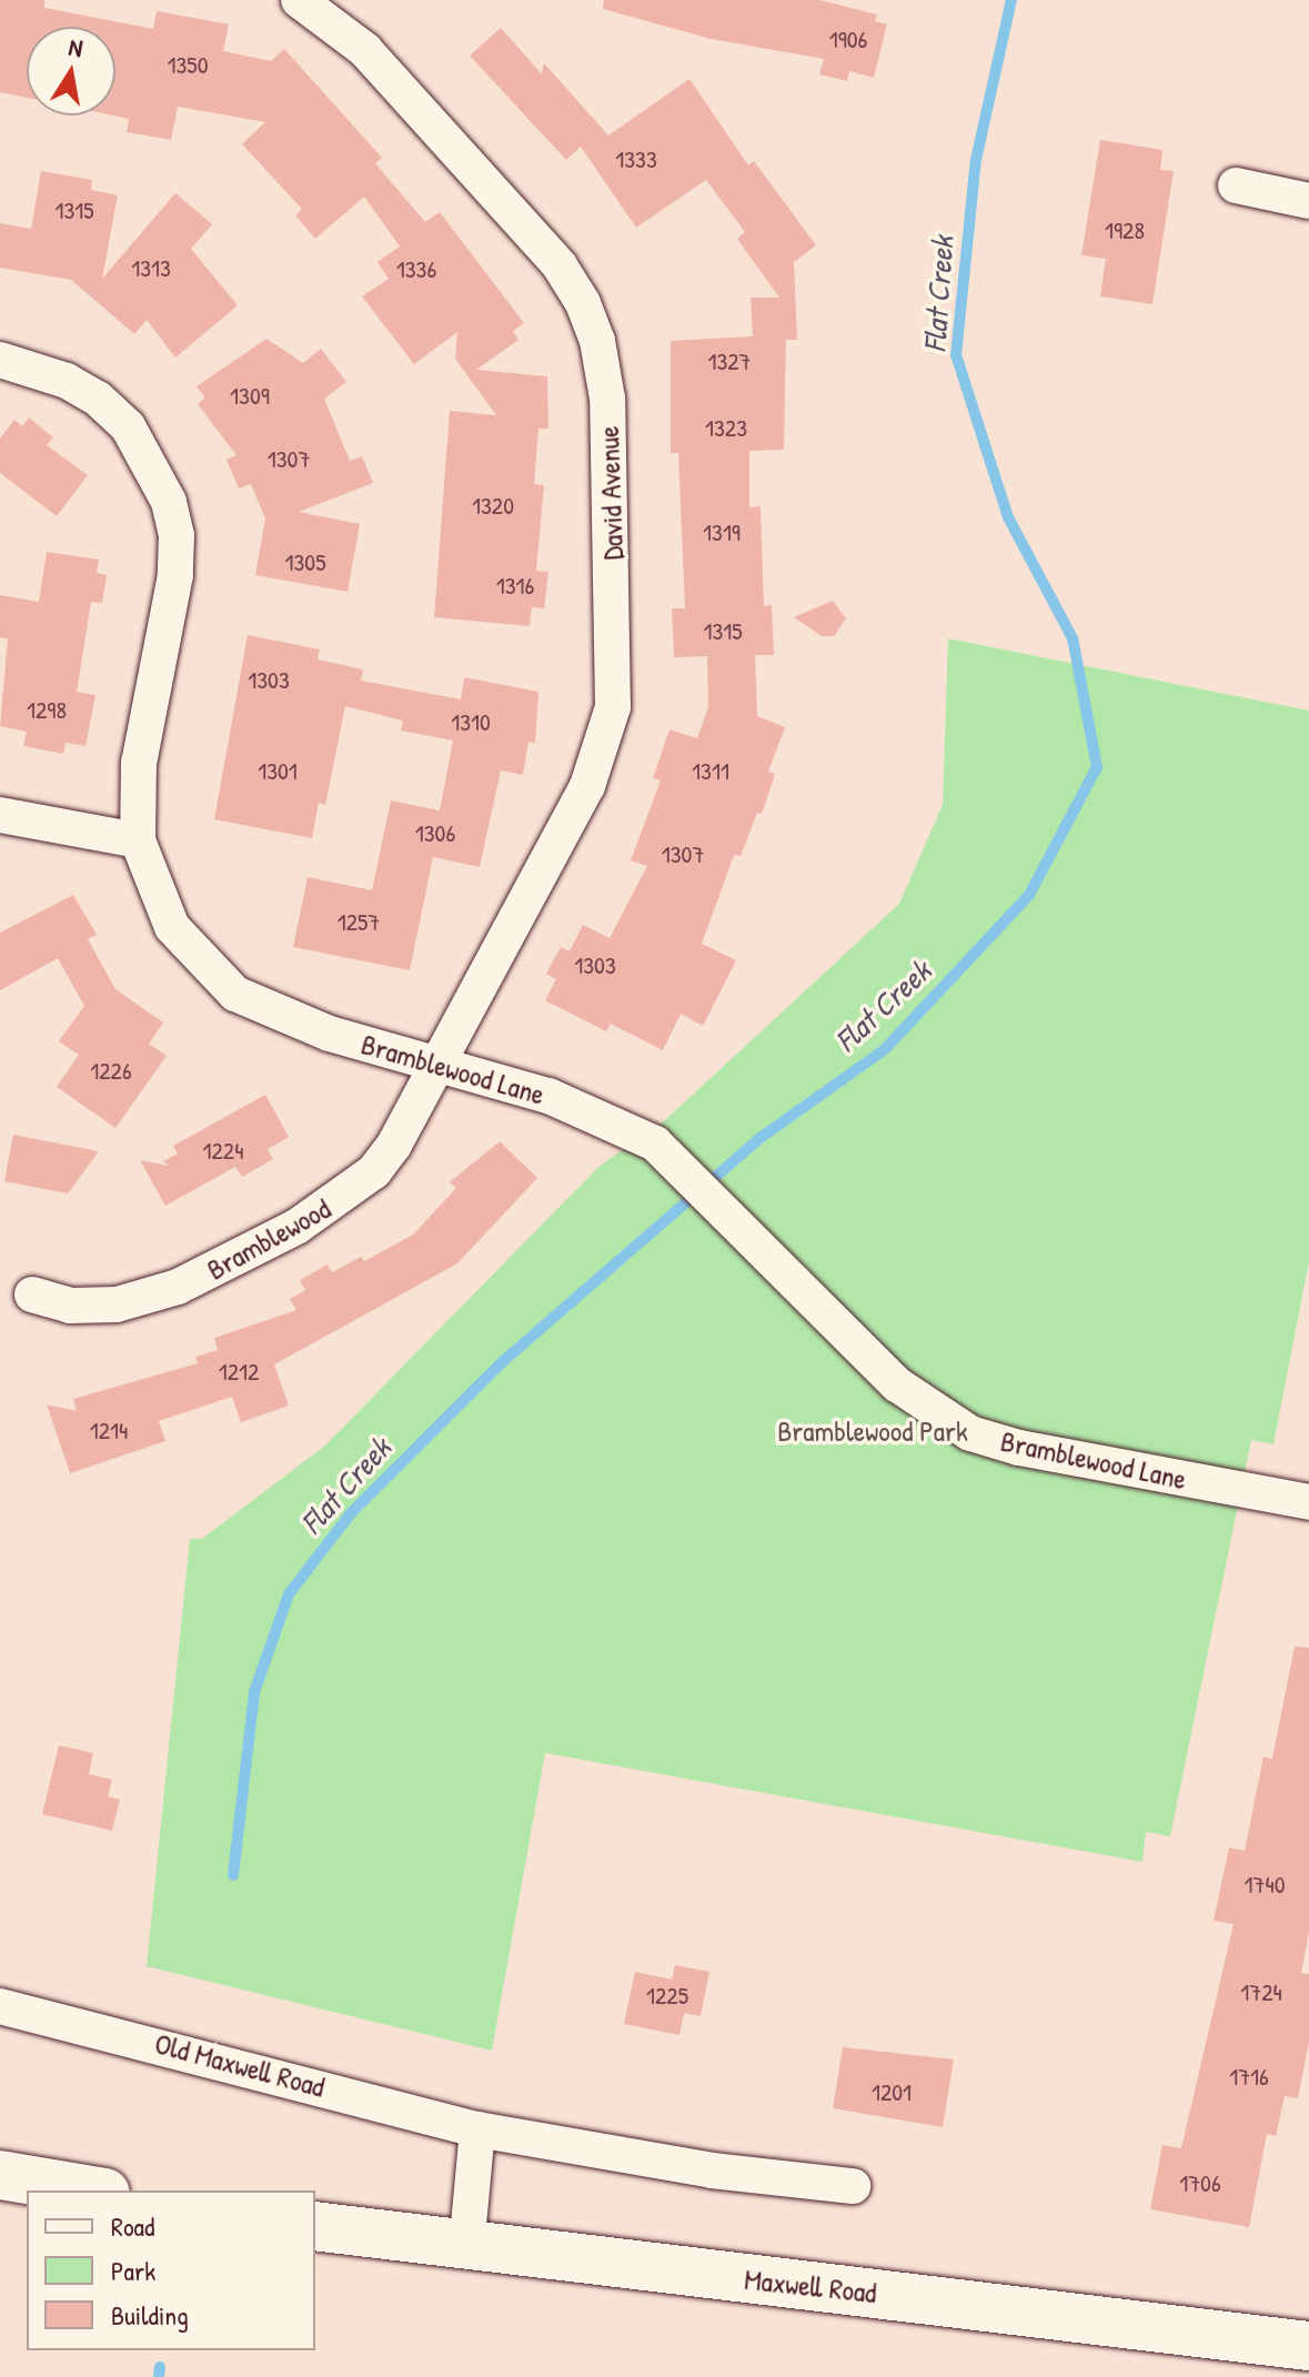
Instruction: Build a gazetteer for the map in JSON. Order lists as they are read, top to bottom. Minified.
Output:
{"streets":{"main road":["Maxwell Road"],"street":["David Avenue","Bramblewood Lane","Bramblewood","Old Maxwell Road"]},"crossings":[["David Avenue","Bramblewood Lane"],["David Avenue","Bramblewood"],["Bramblewood Lane","Bramblewood"]],"water":["Flat Creek"],"parks":["Bramblewood Park"],"house_numbers":["1906","1350","1333","1315","1928","1313","1336","1327","1309","1323","1307","1320","1319","1305","1316","1315","1303","1298","1310","1301","1311","1306","1307","1257","1303","1226","1224","1212","1214","1740","1724","1225","1716","1201","1706"],"legend":["Road","Park","Building"],"north":"top"}
